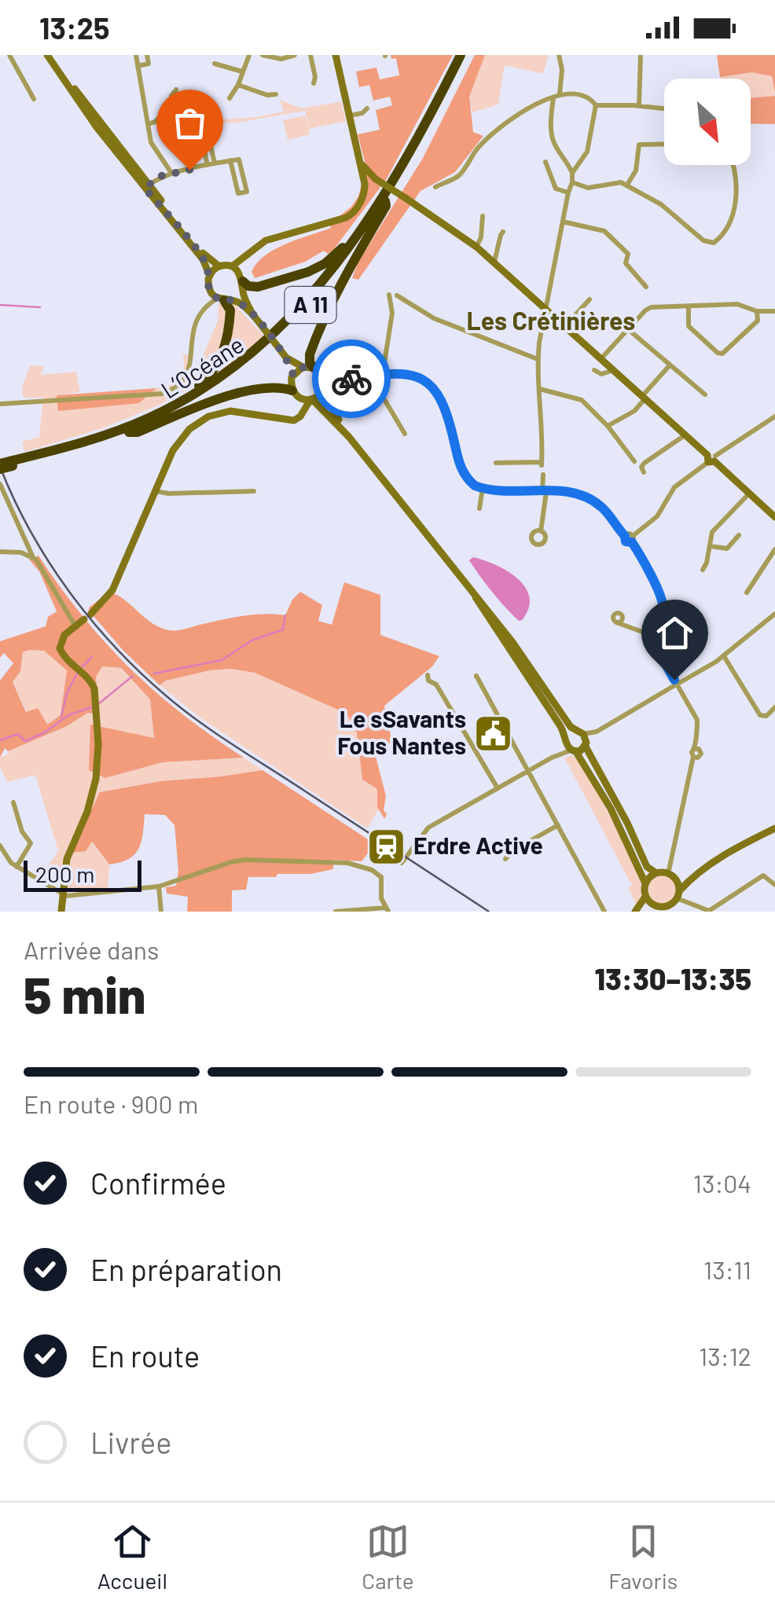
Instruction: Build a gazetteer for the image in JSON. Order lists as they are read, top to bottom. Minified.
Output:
{"streets":{"highway":["A 11","L’Océane"]},"districts":["Les Crétinières"],"places":{"public building":["Le sSavants Fous Nantes"],"station":["Erdre Active"]},"scale_bar":"200 m","north":"bottom right","page":{"status":"13:25","scale":"200 m","heading":["5 min","Arrivée dans","13:30–13:35"],"bar":"En route · 900 m","list":[["Confirmée","13:04"],["En préparation","13:11"],["En route","13:12"],"Livrée"],"tabs":["Accueil","Carte","Favoris"]}}
